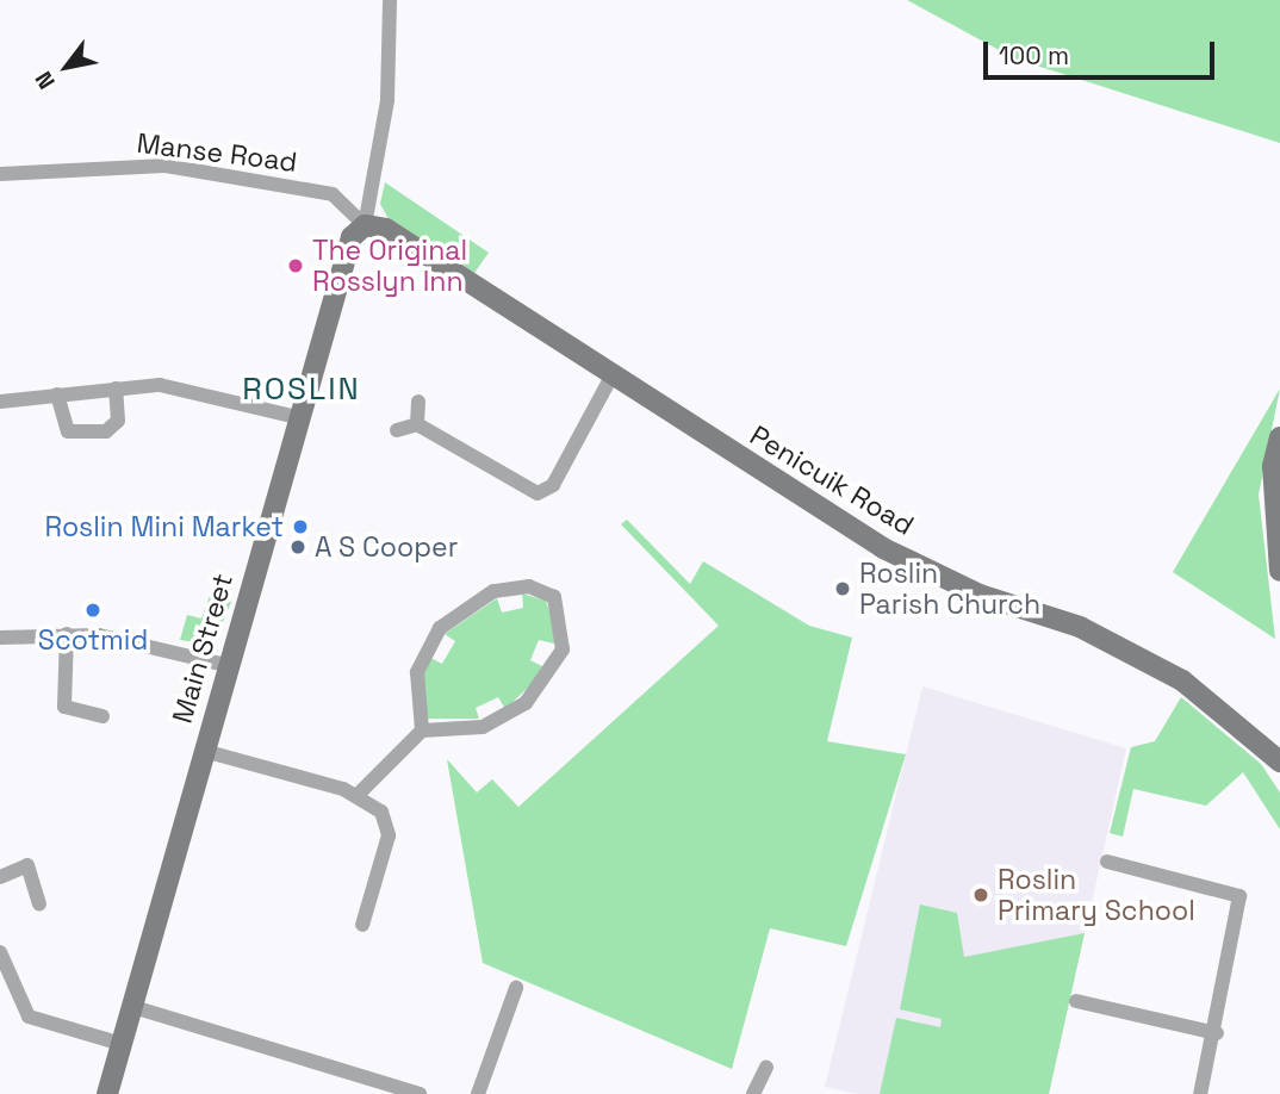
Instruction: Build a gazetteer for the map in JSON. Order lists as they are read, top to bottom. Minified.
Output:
{"streets":{"main road":["Penicuik Road","Main Street"],"street":["Manse Road"]},"crossings":[["Manse Road","Penicuik Road"],["Manse Road","Main Street"],["Penicuik Road","Main Street"]],"districts":["ROSLIN"],"places":["The Original Rosslyn Inn","Roslin Mini Market","A S Cooper","Roslin Parish Church","Scotmid","Roslin Primary School"],"scale_bar":"100 m","north":"bottom left"}
